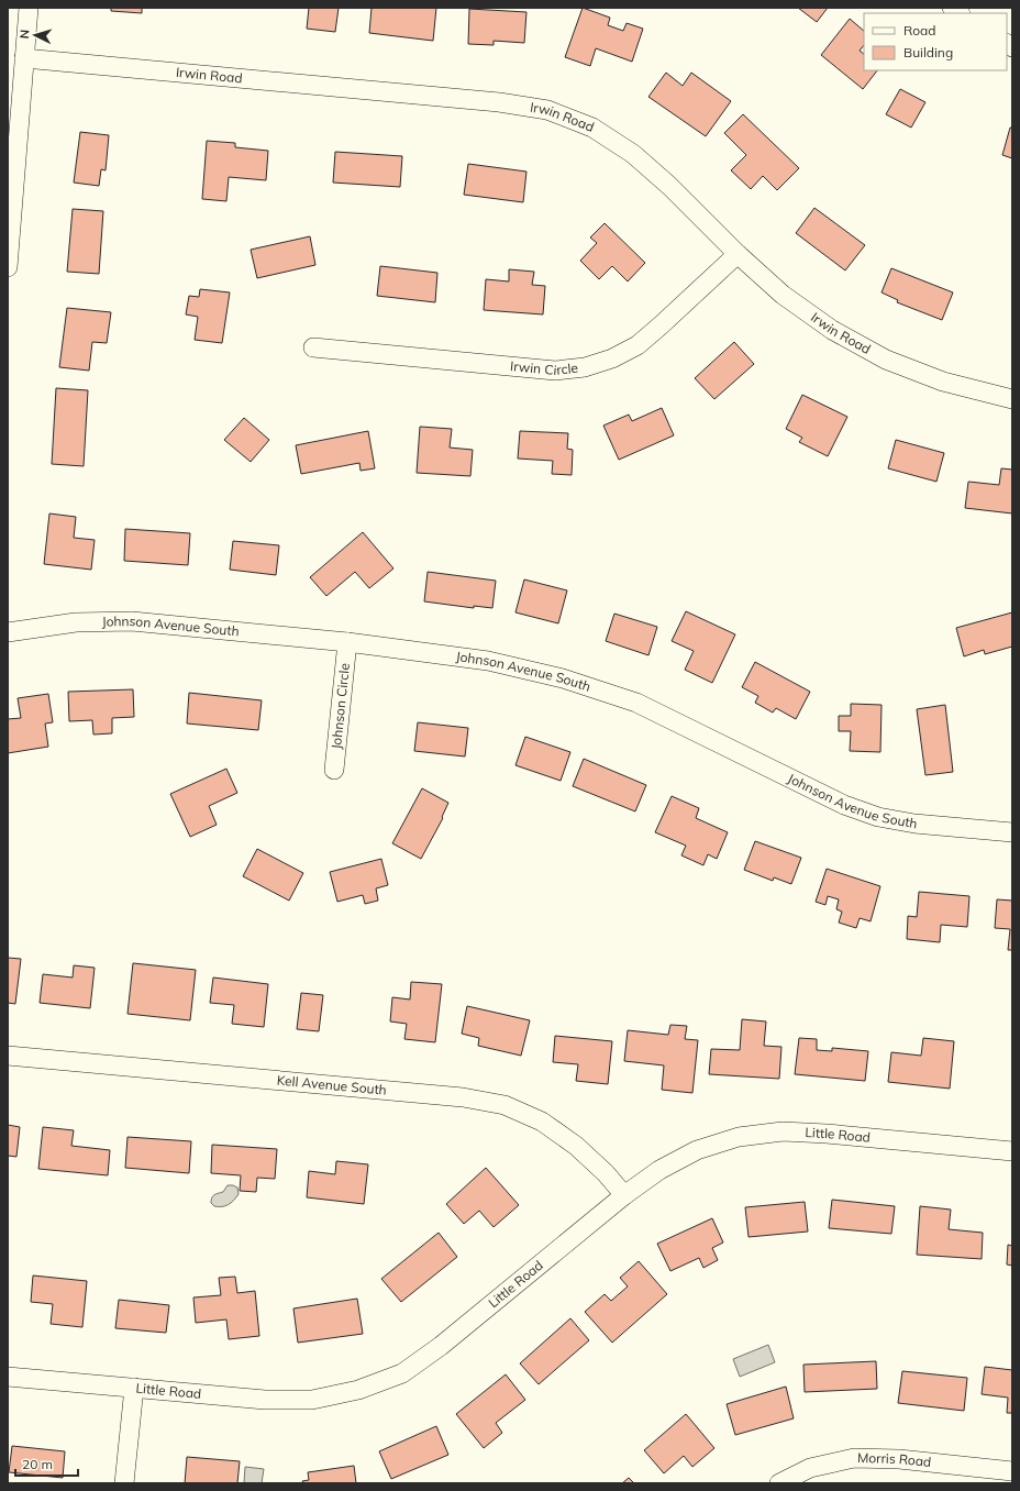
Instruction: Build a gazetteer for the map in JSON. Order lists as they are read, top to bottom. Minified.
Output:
{"streets":{"street":["Irwin Road","Irwin Circle","Johnson Avenue South","Johnson Circle","Kell Avenue South","Little Road","Morris Road"]},"crossings":[["Irwin Road","Irwin Circle"],["Johnson Avenue South","Johnson Circle"],["Kell Avenue South","Little Road"]],"legend":["Road","Building"],"scale_bar":"20 m","north":"left"}
